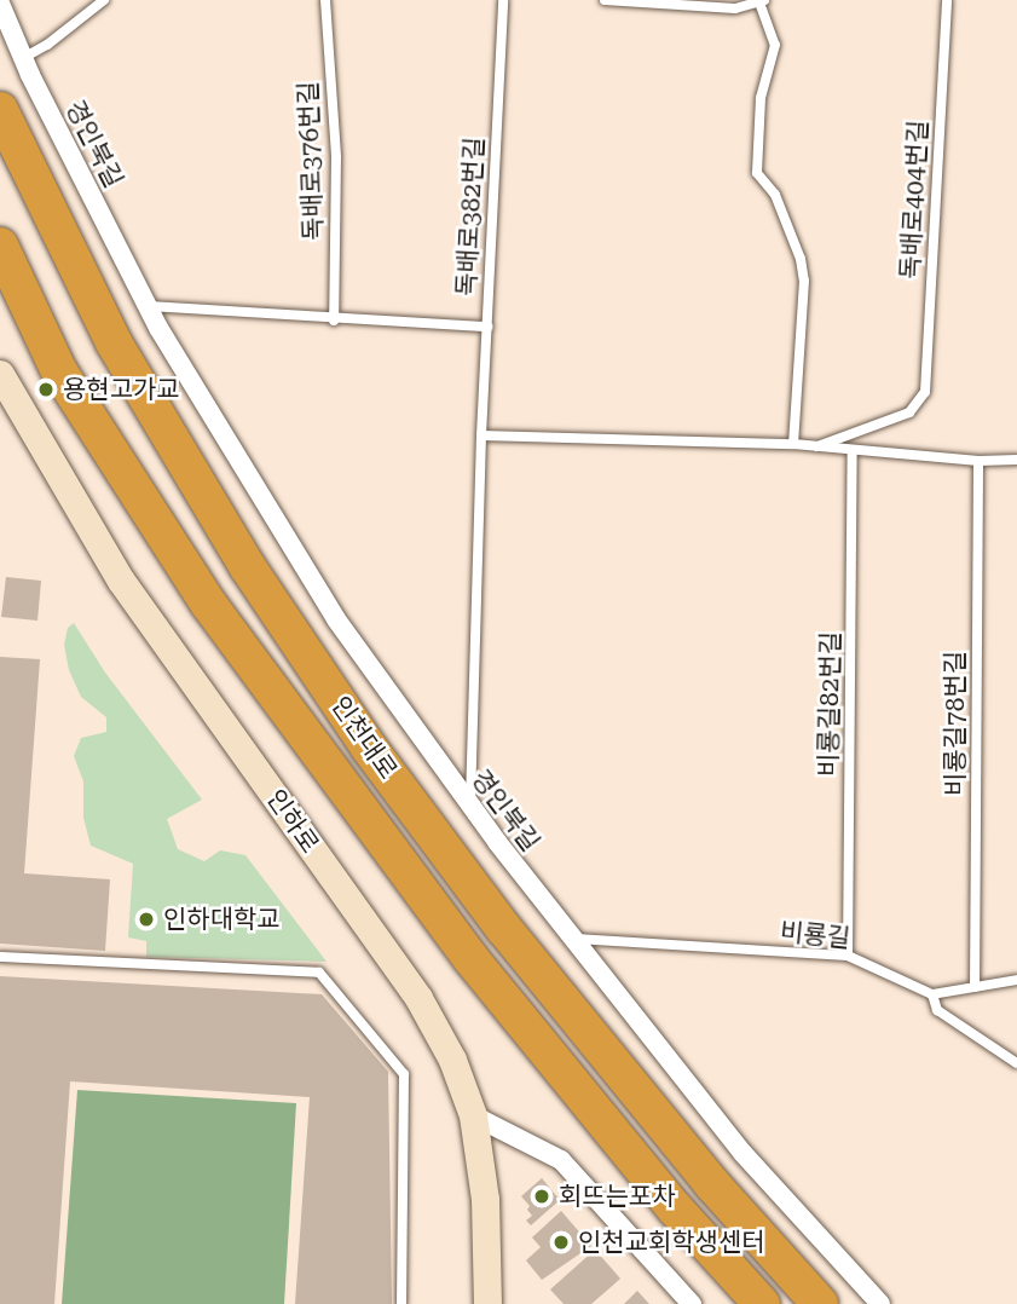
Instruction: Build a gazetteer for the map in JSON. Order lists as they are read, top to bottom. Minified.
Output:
{"streets":{"highway":["인천대로"],"main road":["인하로"],"street":["경인북길"],"lane":["독배로376번길","독배로404번길","독배로382번길","비룡길82번길","비룡길78번길","비룡길"]},"crossings":[["경인북길","독배로382번길"],["경인북길","비룡길"],["비룡길82번길","비룡길"]],"places":["용현고가교","인하대학교","회뜨는포차","인천교회학생센터"]}
